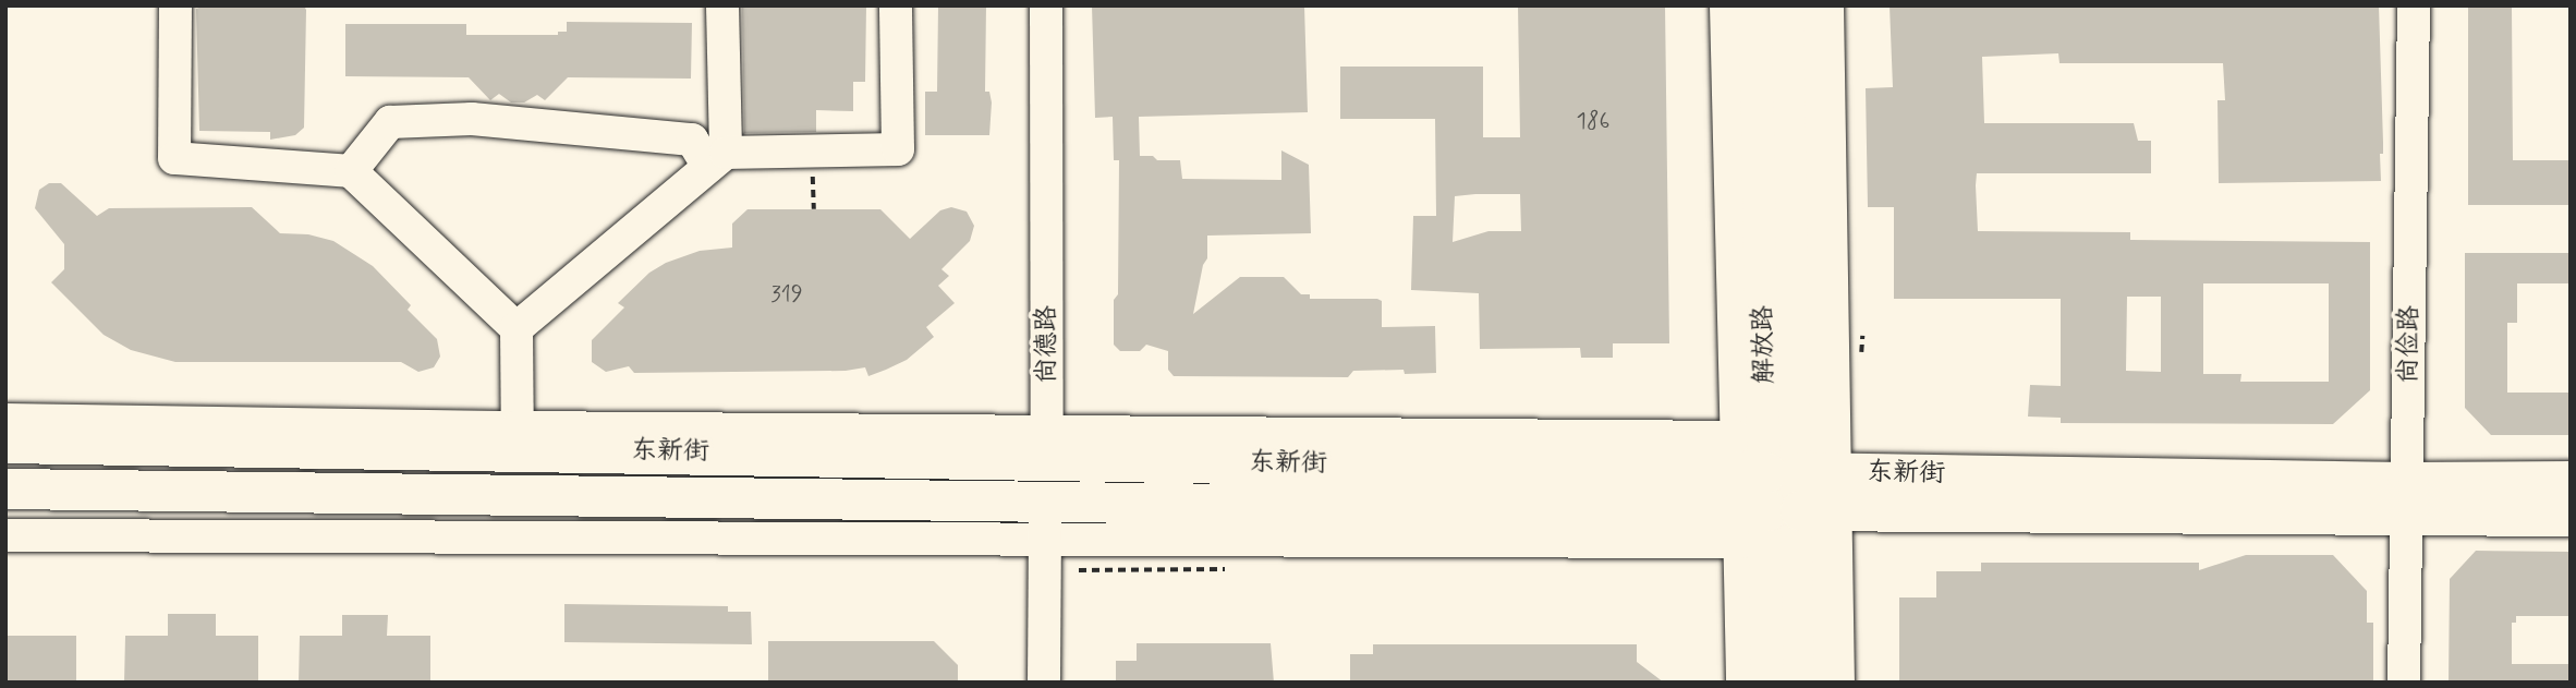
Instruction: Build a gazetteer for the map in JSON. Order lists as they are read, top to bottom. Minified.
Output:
{"streets":{"main road":["解放路","东新街"],"street":["尚德路","尚俭路"]},"crossings":[["尚德路","东新街"],["解放路","东新街"],["尚俭路","东新街"]],"house_numbers":["186","319"]}
